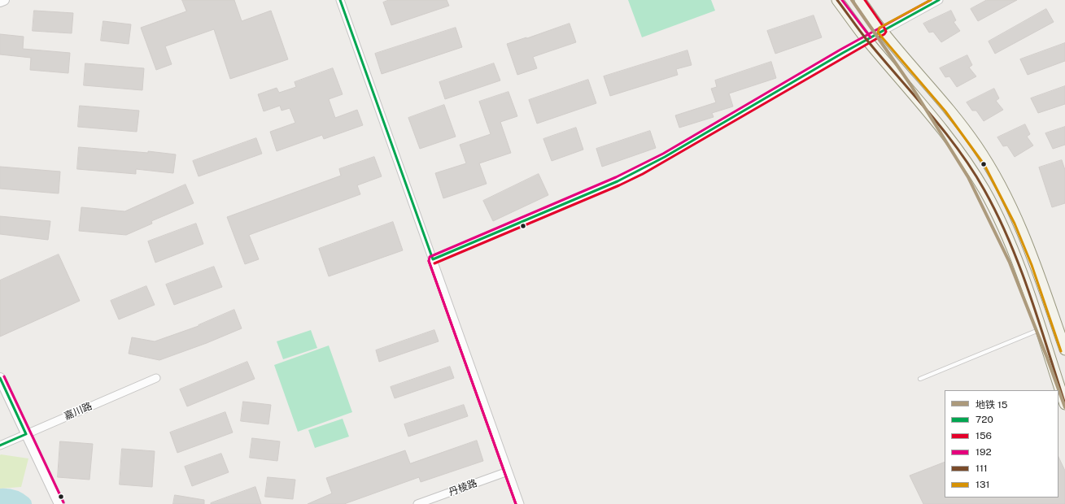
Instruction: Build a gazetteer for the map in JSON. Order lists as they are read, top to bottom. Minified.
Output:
{"streets":{"street":["嘉川路","丹棱路"]},"lines":["metro line 15","transit line 720","transit line 156","transit line 192","transit line 111","transit line 131"],"legend":["地铁 15","720","156","192","111","131"]}
